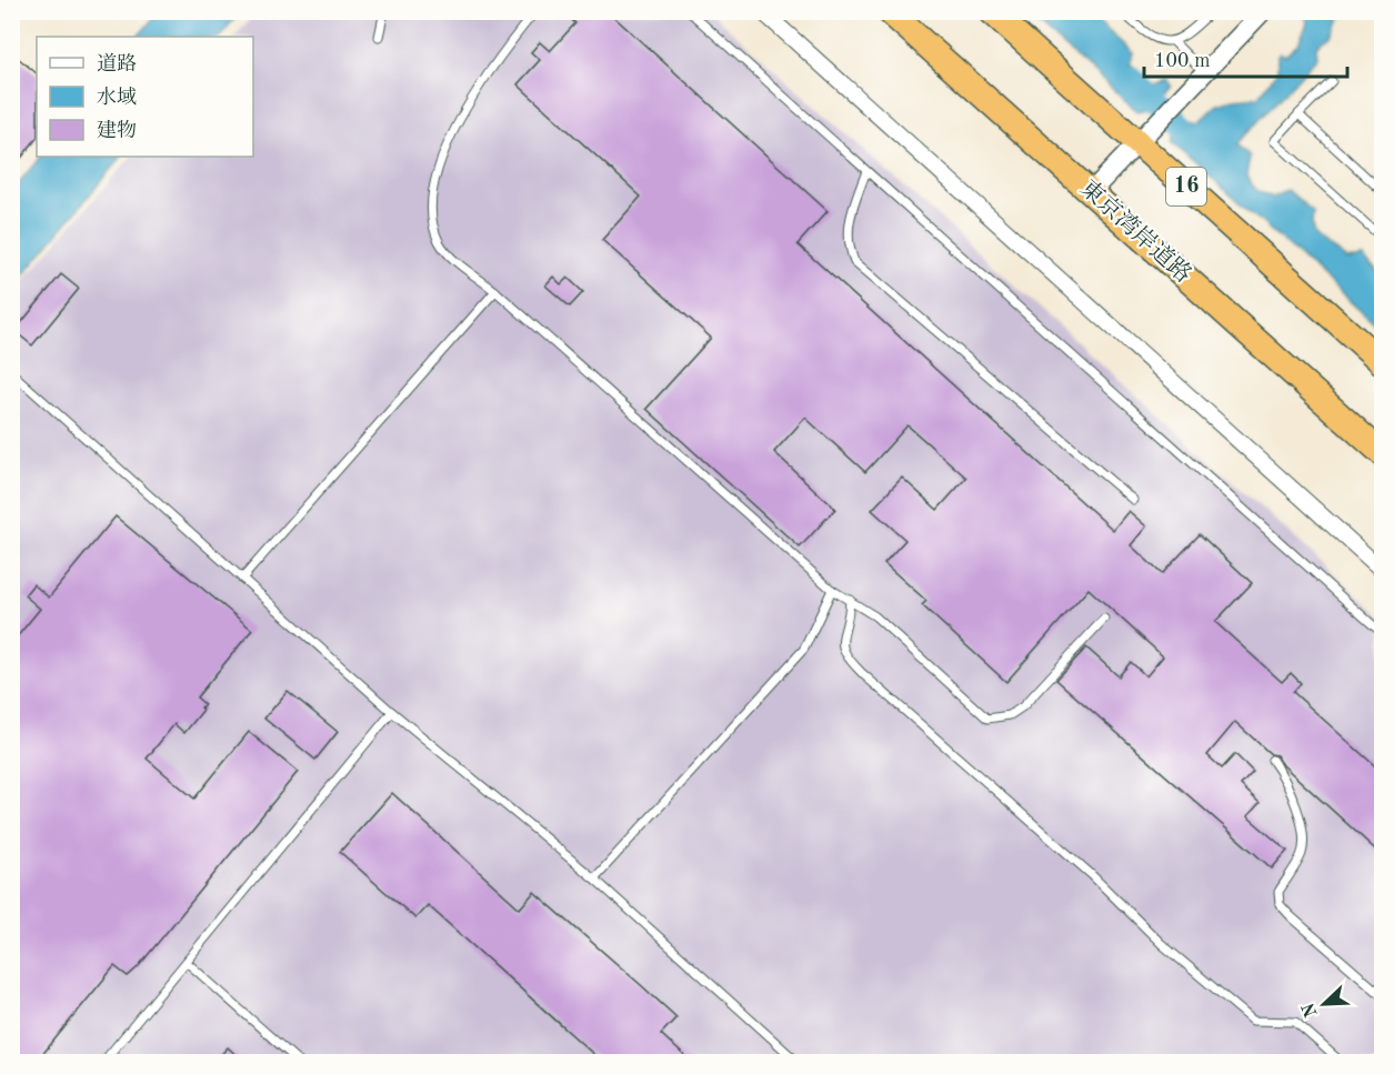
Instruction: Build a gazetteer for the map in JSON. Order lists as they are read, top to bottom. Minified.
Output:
{"streets":{"highway":["16","東京湾岸道路"]},"legend":["道路","水域","建物"],"scale_bar":"100 m","north":"bottom left"}
